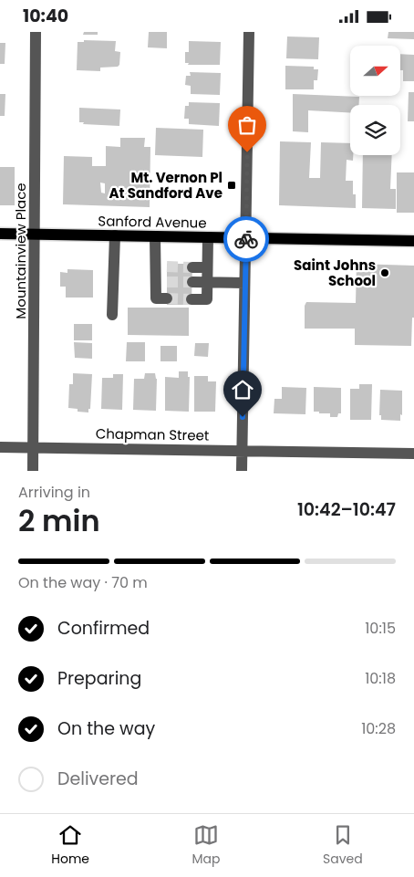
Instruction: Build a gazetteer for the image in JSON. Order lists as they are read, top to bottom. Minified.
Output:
{"streets":{"main road":["Sanford Avenue"],"street":["Mountainview Place","Chapman Street"]},"crossings":[["Sanford Avenue","Mountainview Place"],["Mountainview Place","Chapman Street"]],"places":{"transit":["Mt. Vernon Pl At Sandford Ave"],"other":["Saint Johns School"]},"north":"right","page":{"status":"10:40","heading":["2 min","Arriving in","10:42–10:47"],"bar":"On the way · 70 m","list":[["Confirmed","10:15"],["Preparing","10:18"],["On the way","10:28"],"Delivered"],"tabs":["Home","Map","Saved"]}}
